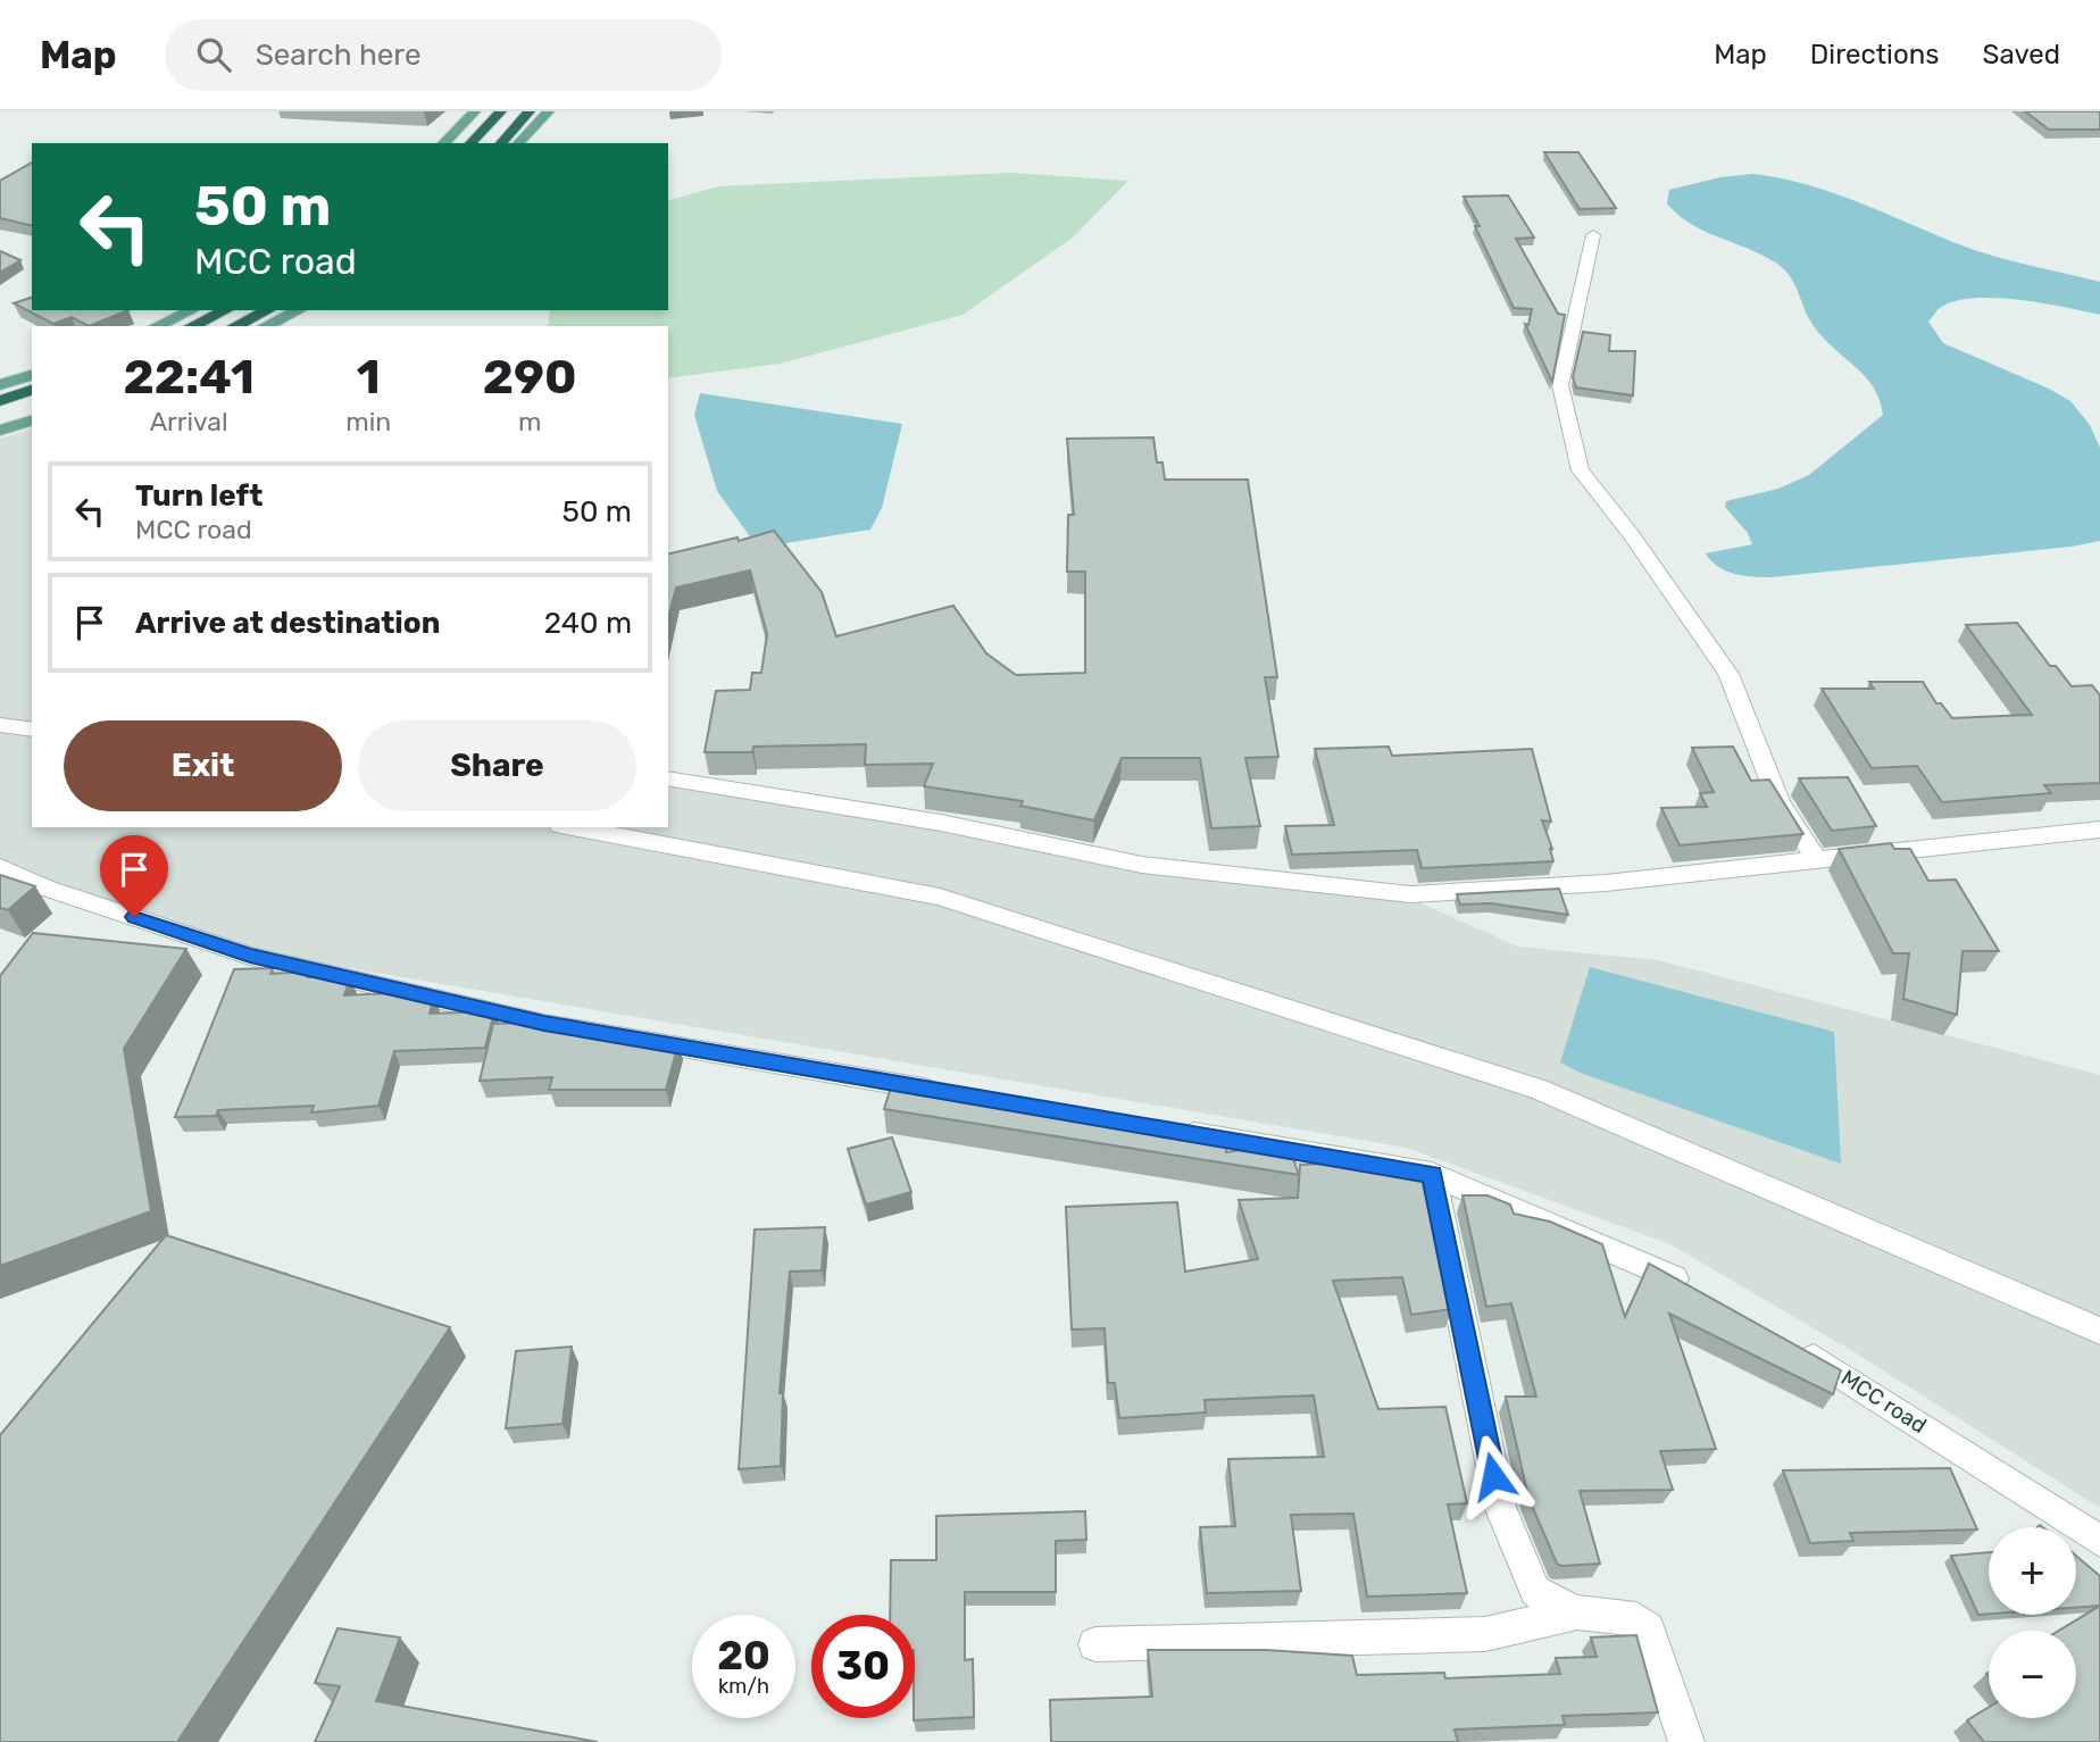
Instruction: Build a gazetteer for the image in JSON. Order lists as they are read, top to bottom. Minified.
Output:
{"streets":{"street":["MCC road"]},"page":{"header":"Map","search":"Search here","nav":["Map","Directions","Saved"],"turn":["50 m","MCC road"],"eta":["22:41","Arrival","1","min","290","m"],"list":[{"name":"Turn left","note":"MCC road","value":"50 m"},{"name":"Arrive at destination","value":"240 m"}],"buttons":["Exit","Share"],"map_buttons":["+","−"],"speed":"20 km/h","limit":"30"}}
